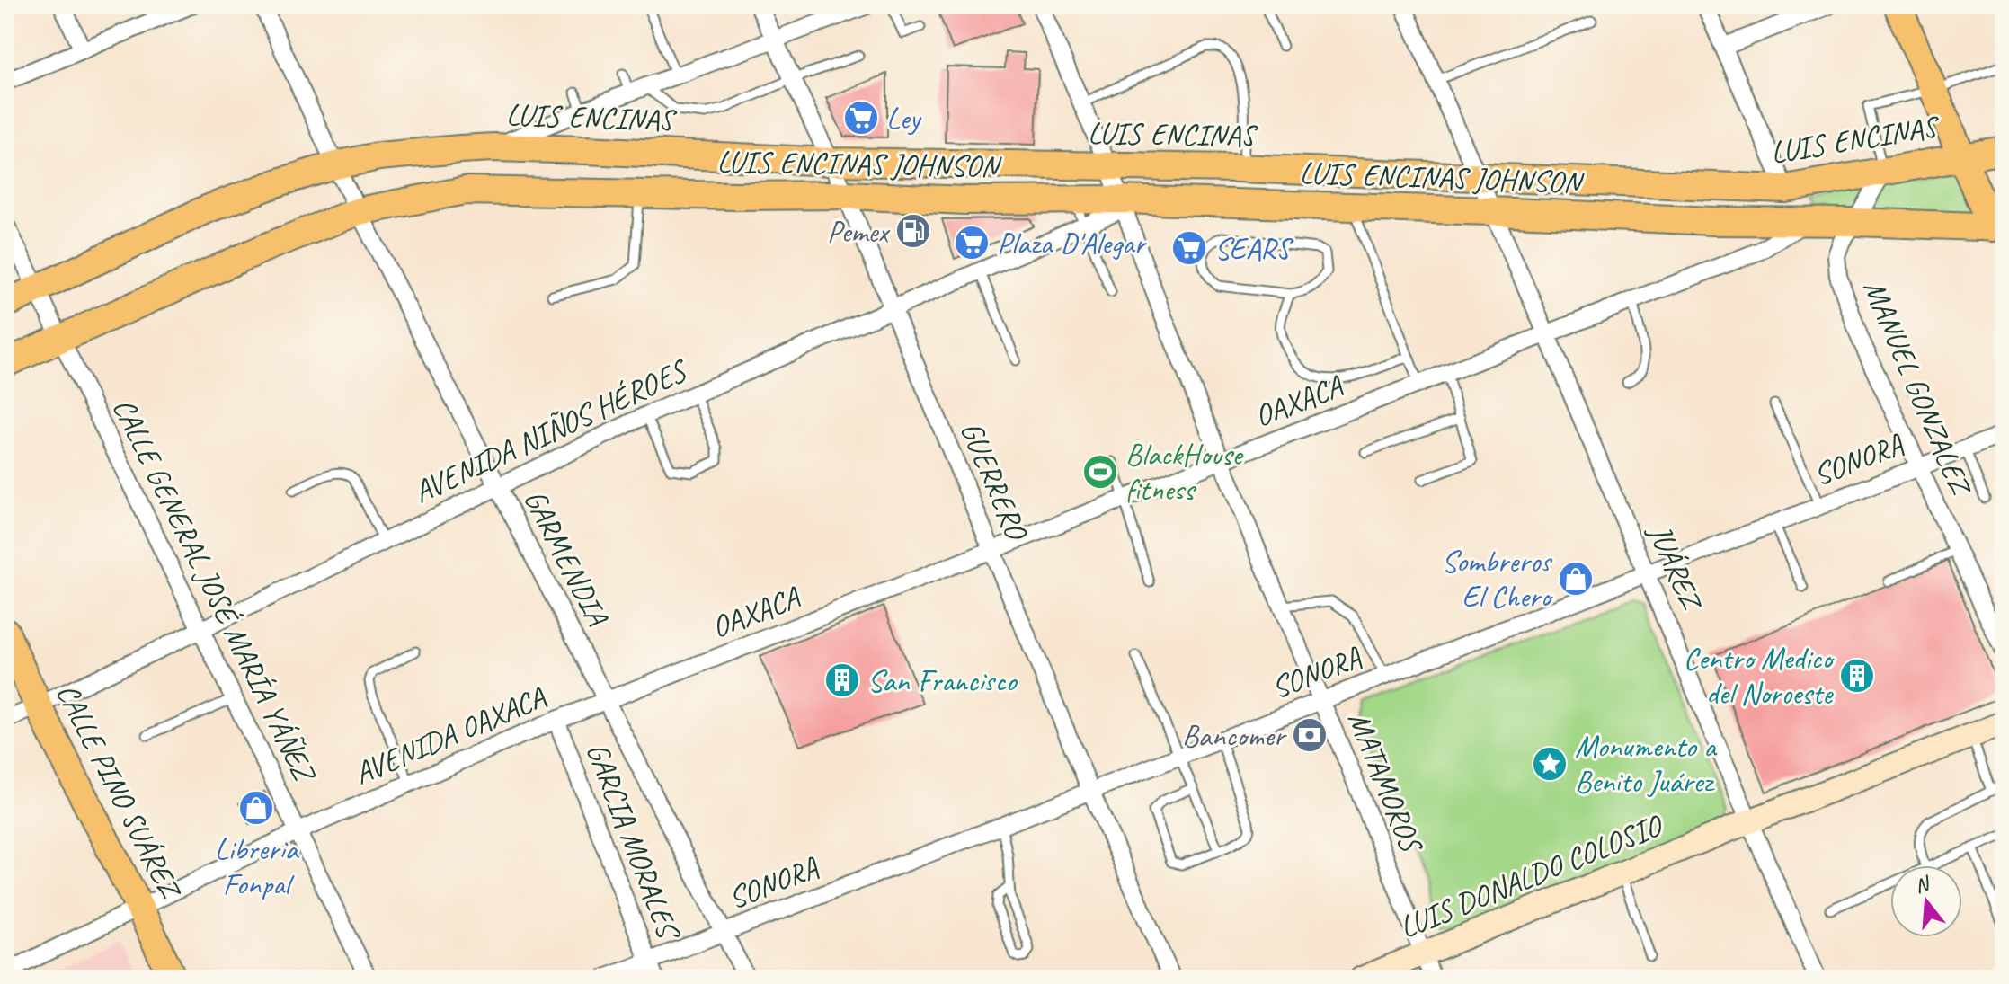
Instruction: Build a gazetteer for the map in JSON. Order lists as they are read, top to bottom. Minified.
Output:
{"streets":{"main road":["LUIS ENCINAS","LUIS ENCINAS JOHNSON","CALLE PINO SUÁREZ","LUIS DONALDO COLOSIO"],"street":["MANUEL GONZALEZ","OAXACA","AVENIDA NIÑOS HÉROES","SONORA","GUERRERO","GARMENDIA","JUÁREZ","CALLE GENERAL JOSÉ MARÍA YÁÑEZ","AVENIDA OAXACA","MATAMOROS","GARCIA MORALES"]},"crossings":[["LUIS ENCINAS","MANUEL GONZALEZ"],["LUIS ENCINAS","GUERRERO"],["LUIS ENCINAS","GARMENDIA"],["LUIS ENCINAS","JUÁREZ"],["LUIS ENCINAS","CALLE GENERAL JOSÉ MARÍA YÁÑEZ"],["LUIS ENCINAS","MATAMOROS"],["LUIS ENCINAS JOHNSON","MANUEL GONZALEZ"],["LUIS ENCINAS JOHNSON","OAXACA"],["LUIS ENCINAS JOHNSON","AVENIDA NIÑOS HÉROES"],["LUIS ENCINAS JOHNSON","GUERRERO"],["LUIS ENCINAS JOHNSON","GARMENDIA"],["LUIS ENCINAS JOHNSON","JUÁREZ"],["LUIS ENCINAS JOHNSON","CALLE GENERAL JOSÉ MARÍA YÁÑEZ"],["LUIS ENCINAS JOHNSON","MATAMOROS"],["MANUEL GONZALEZ","SONORA"],["OAXACA","GUERRERO"],["OAXACA","GARMENDIA"],["OAXACA","JUÁREZ"],["OAXACA","AVENIDA OAXACA"],["OAXACA","MATAMOROS"],["AVENIDA NIÑOS HÉROES","GUERRERO"],["AVENIDA NIÑOS HÉROES","GARMENDIA"],["AVENIDA NIÑOS HÉROES","CALLE GENERAL JOSÉ MARÍA YÁÑEZ"],["AVENIDA NIÑOS HÉROES","MATAMOROS"],["AVENIDA NIÑOS HÉROES","CALLE PINO SUÁREZ"],["SONORA","GUERRERO"],["SONORA","GARMENDIA"],["SONORA","JUÁREZ"],["SONORA","MATAMOROS"],["SONORA","GARCIA MORALES"],["GARMENDIA","AVENIDA OAXACA"],["JUÁREZ","LUIS DONALDO COLOSIO"],["CALLE GENERAL JOSÉ MARÍA YÁÑEZ","AVENIDA OAXACA"],["AVENIDA OAXACA","CALLE PINO SUÁREZ"],["AVENIDA OAXACA","GARCIA MORALES"],["MATAMOROS","LUIS DONALDO COLOSIO"]],"places":{"supermarket":["Ley","Plaza D'Alegar","SEARS"],"fuel station":["Pemex"],"sports":["BlackHouse fitness"],"shop":["Sombreros El Chero","Libreria Fonpal"],"building":["Centro Medico del Noroeste","San Francisco"],"bank":["Bancomer"],"place":["Monumento a Benito Juárez"]},"north":"top"}
